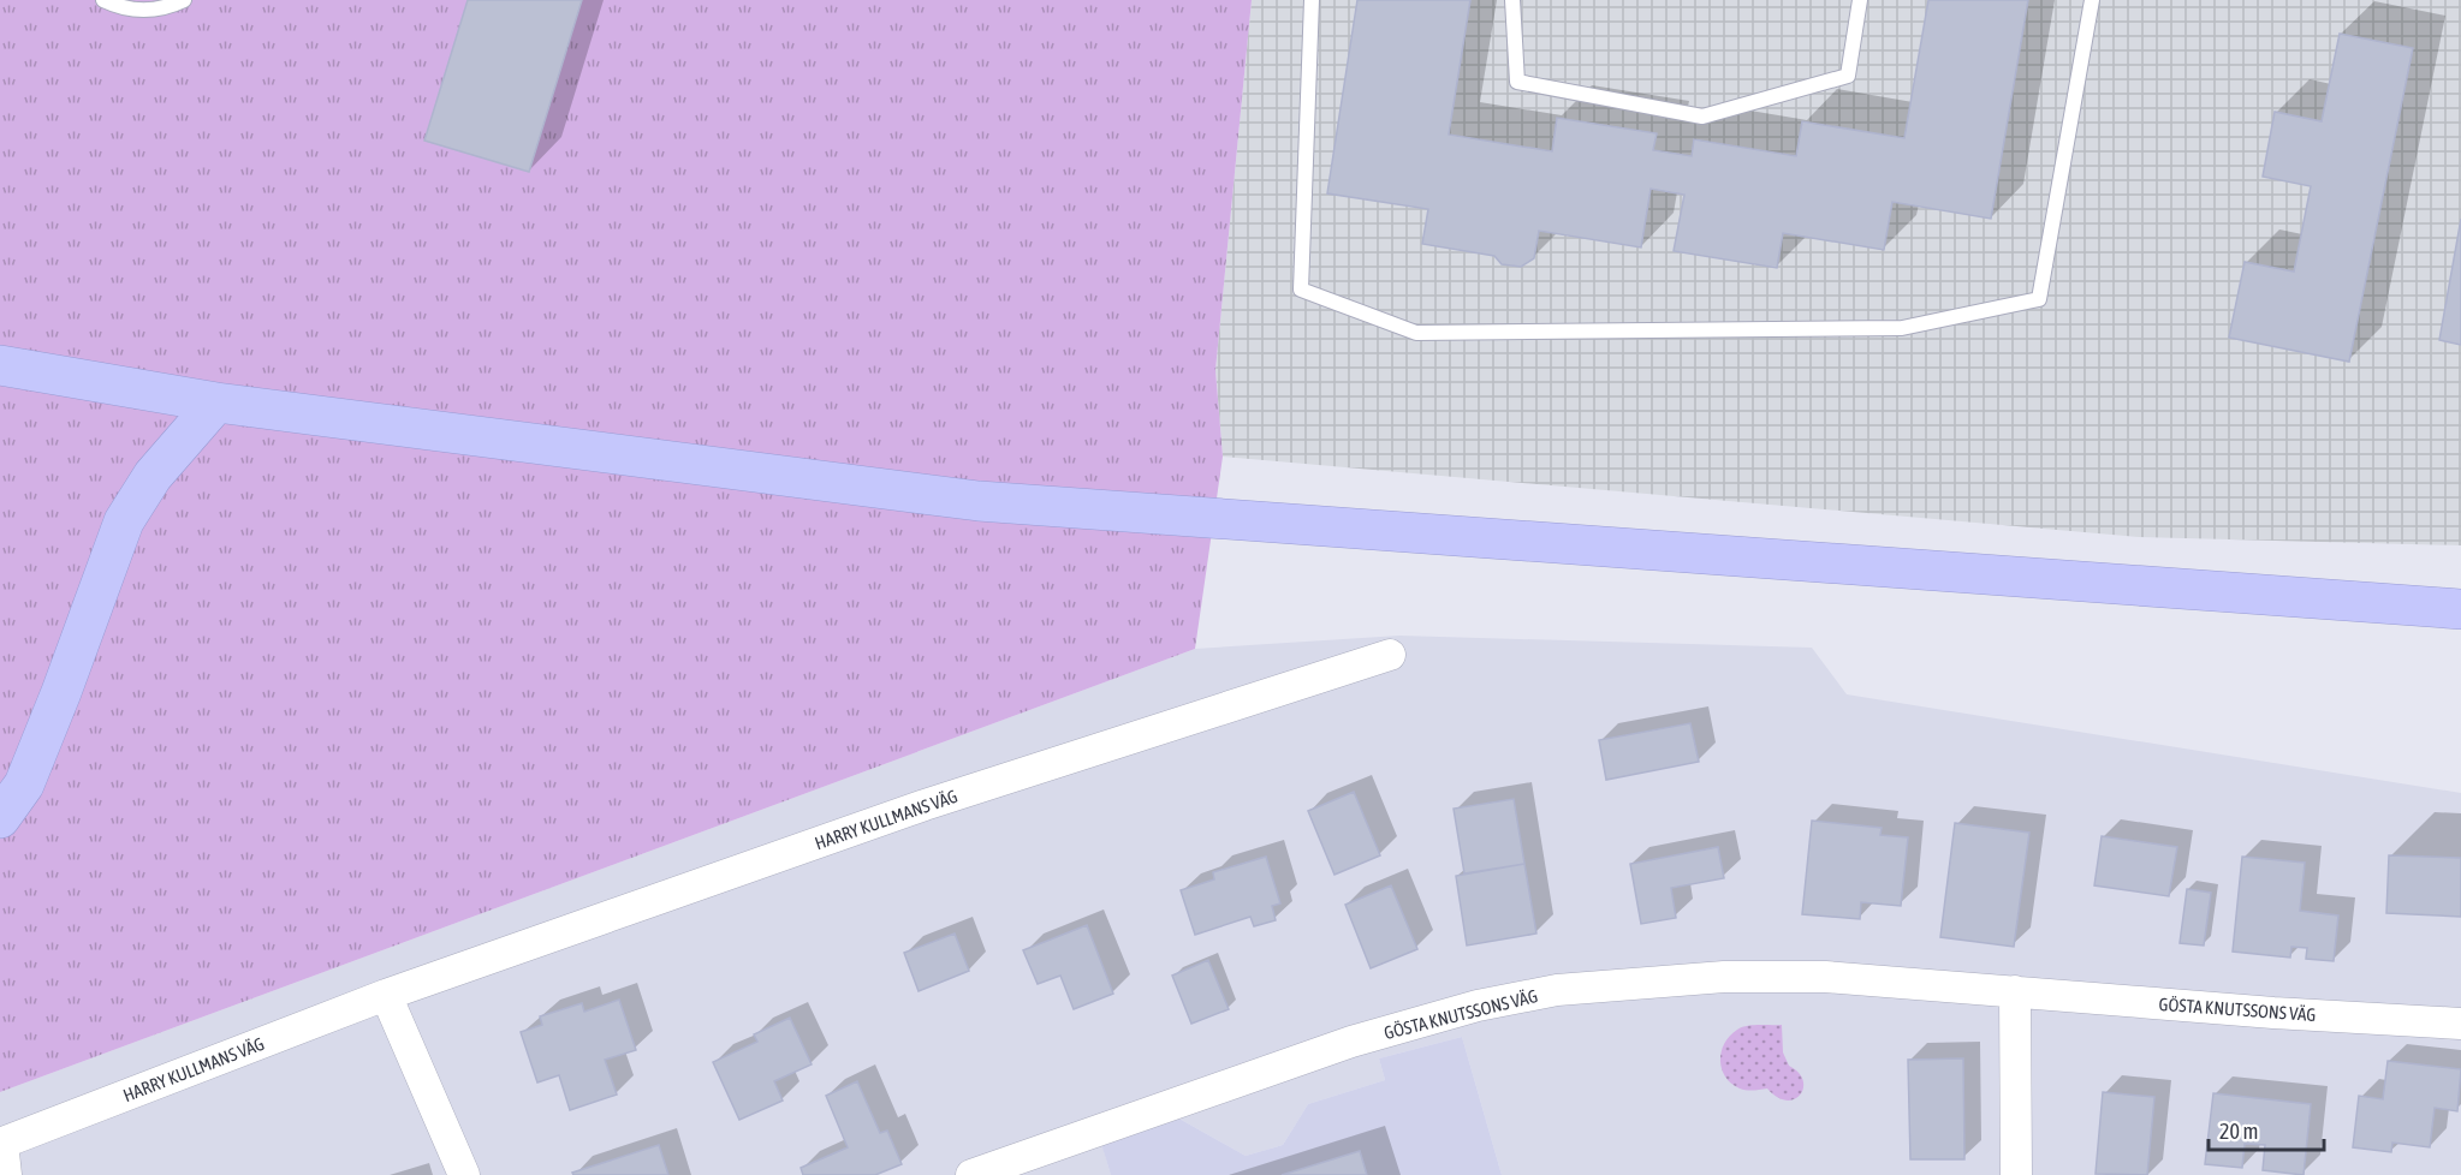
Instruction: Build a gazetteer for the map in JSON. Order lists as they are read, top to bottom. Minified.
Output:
{"streets":{"street":["HARRY KULLMANS VÄG","GÖSTA KNUTSSONS VÄG"]},"scale_bar":"20 m"}
